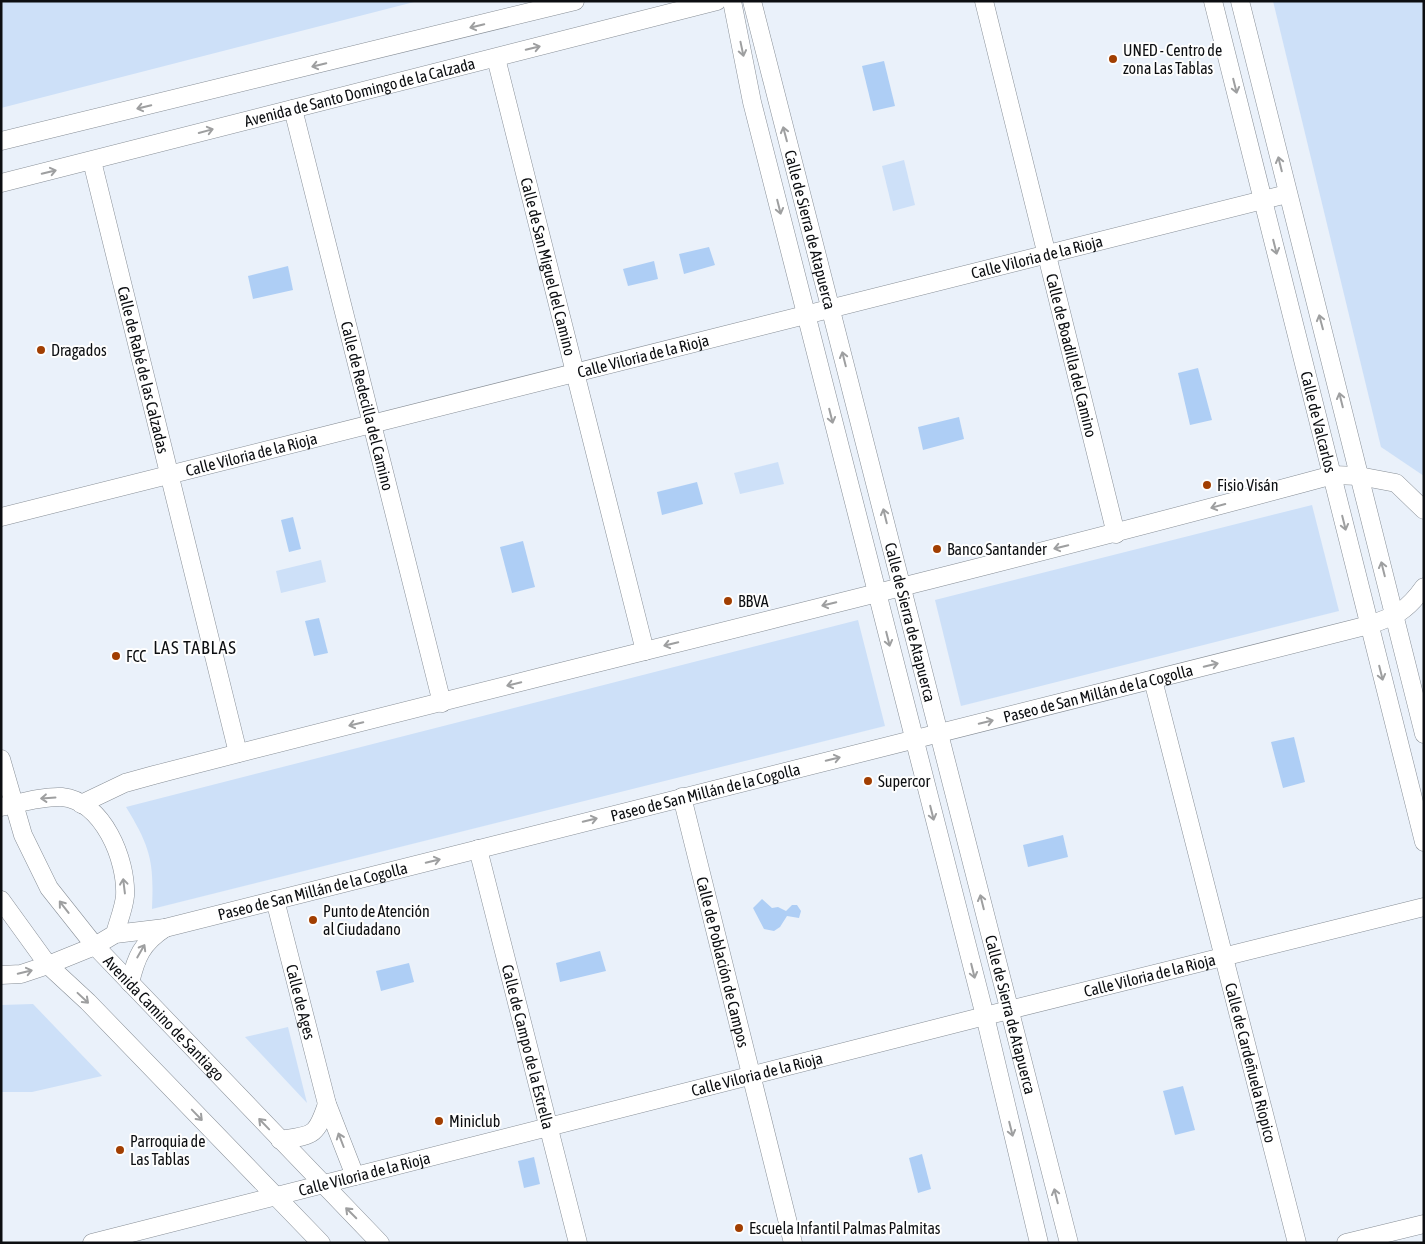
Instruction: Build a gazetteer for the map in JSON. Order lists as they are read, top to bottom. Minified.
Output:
{"streets":{"street":["Avenida de Santo Domingo de la Calzada","Calle de Sierra de Atapuerca","Calle Viloria de la Rioja","Calle de San Miguel del Camino","Calle de Boadilla del Camino","Calle de Rabé de las Calzadas","Calle de Redecilla del Camino","Calle de Valcarlos","Paseo de San Millán de la Cogolla","Calle de Población de Campos","Calle de Ages","Avenida Camino de Santiago","Calle de Campo de la Estrella","Calle de Cardeñuela Riopico"]},"crossings":[["Avenida de Santo Domingo de la Calzada","Calle de San Miguel del Camino"],["Avenida de Santo Domingo de la Calzada","Calle de Rabé de las Calzadas"],["Avenida de Santo Domingo de la Calzada","Calle de Redecilla del Camino"],["Calle de Sierra de Atapuerca","Calle Viloria de la Rioja"],["Calle de Sierra de Atapuerca","Paseo de San Millán de la Cogolla"],["Calle Viloria de la Rioja","Calle de San Miguel del Camino"],["Calle Viloria de la Rioja","Calle de Boadilla del Camino"],["Calle Viloria de la Rioja","Calle de Rabé de las Calzadas"],["Calle Viloria de la Rioja","Calle de Redecilla del Camino"],["Calle Viloria de la Rioja","Calle de Valcarlos"],["Calle Viloria de la Rioja","Calle de Población de Campos"],["Calle Viloria de la Rioja","Calle de Ages"],["Calle Viloria de la Rioja","Avenida Camino de Santiago"],["Calle Viloria de la Rioja","Calle de Campo de la Estrella"],["Calle Viloria de la Rioja","Calle de Cardeñuela Riopico"],["Calle de Valcarlos","Paseo de San Millán de la Cogolla"],["Paseo de San Millán de la Cogolla","Calle de Población de Campos"],["Paseo de San Millán de la Cogolla","Calle de Ages"],["Paseo de San Millán de la Cogolla","Calle de Campo de la Estrella"],["Paseo de San Millán de la Cogolla","Calle de Cardeñuela Riopico"]],"districts":["LAS TABLAS"],"places":["UNED - Centro de zona Las Tablas","Dragados","Fisio Visán","Banco Santander","BBVA","FCC","Supercor","Punto de Atención al Ciudadano","Miniclub","Parroquia de Las Tablas","Escuela Infantil Palmas Palmitas"]}
